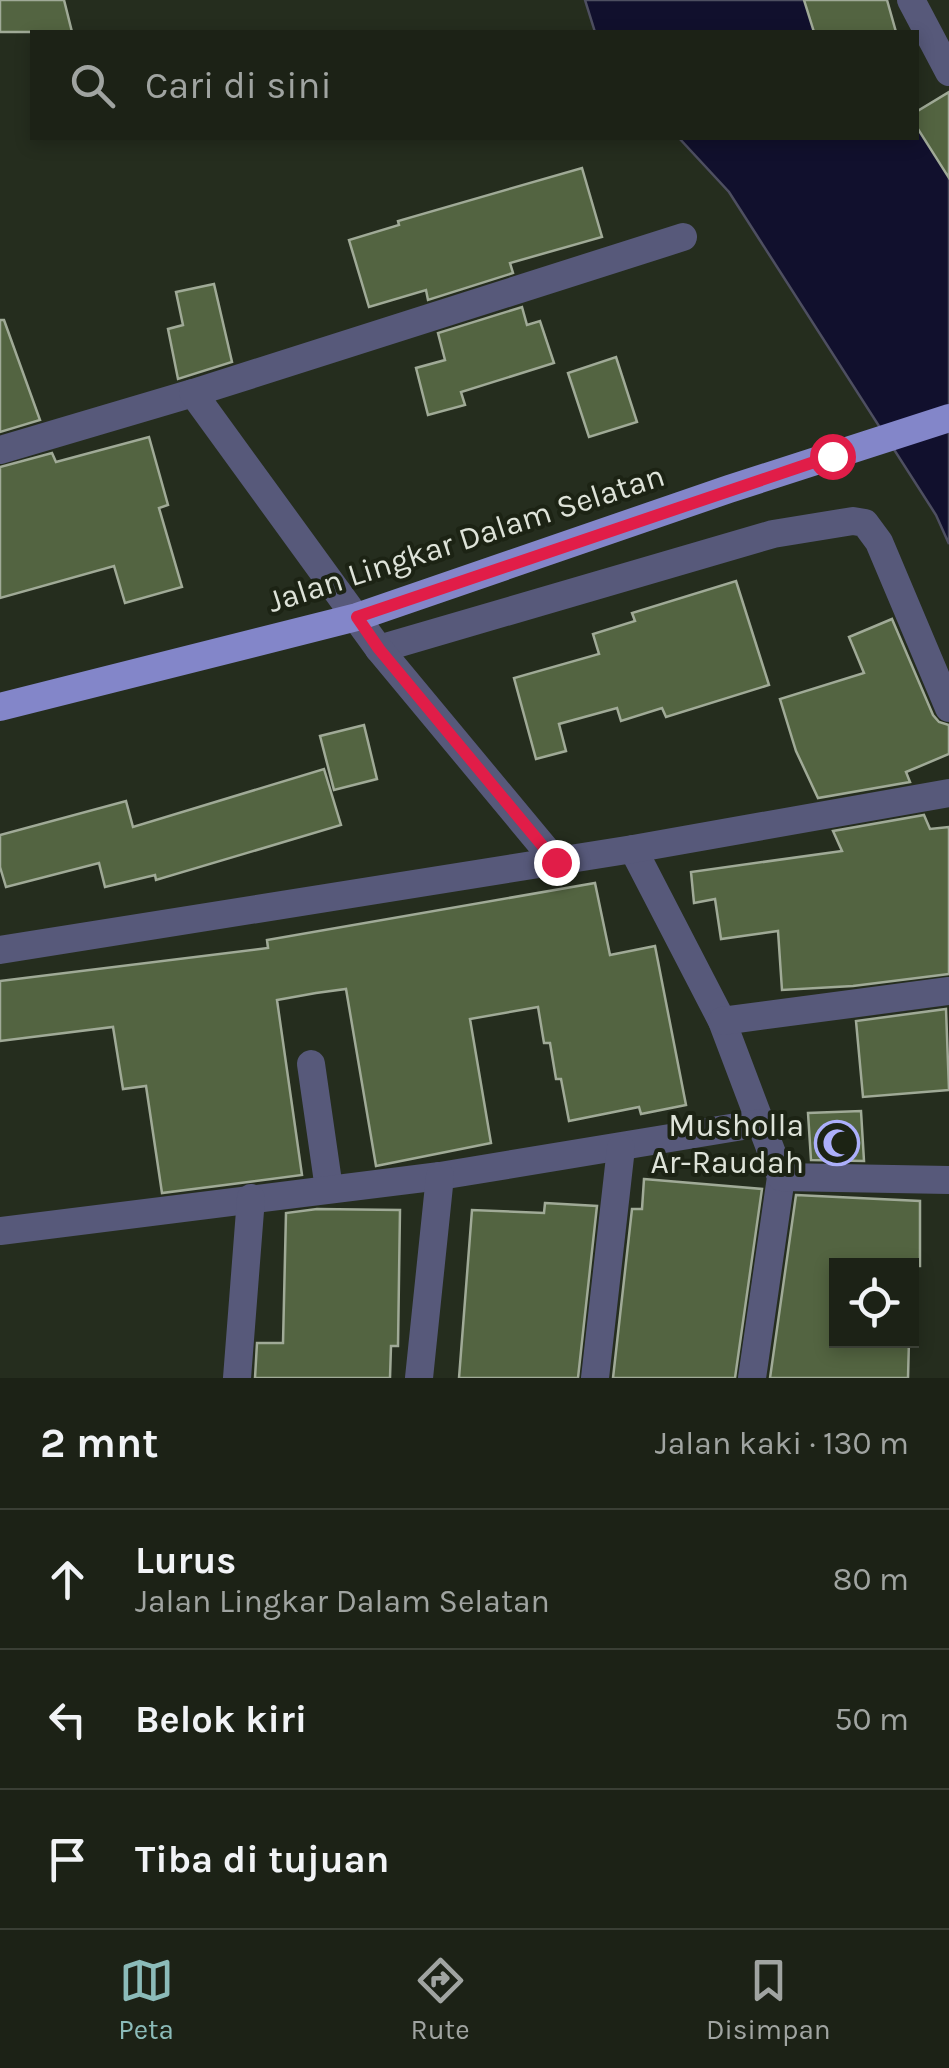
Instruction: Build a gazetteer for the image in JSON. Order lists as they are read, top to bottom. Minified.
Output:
{"streets":{"main road":["Jalan Lingkar Dalam Selatan"]},"places":{"mosque":["Musholla Ar-Raudah"]},"page":{"search":"Cari di sini","heading":["2 mnt","Jalan kaki · 130 m"],"list":[["Lurus","Jalan Lingkar Dalam Selatan","80 m"],["Belok kiri","50 m"],"Tiba di tujuan"],"nav":["Peta","Rute","Disimpan"]}}
